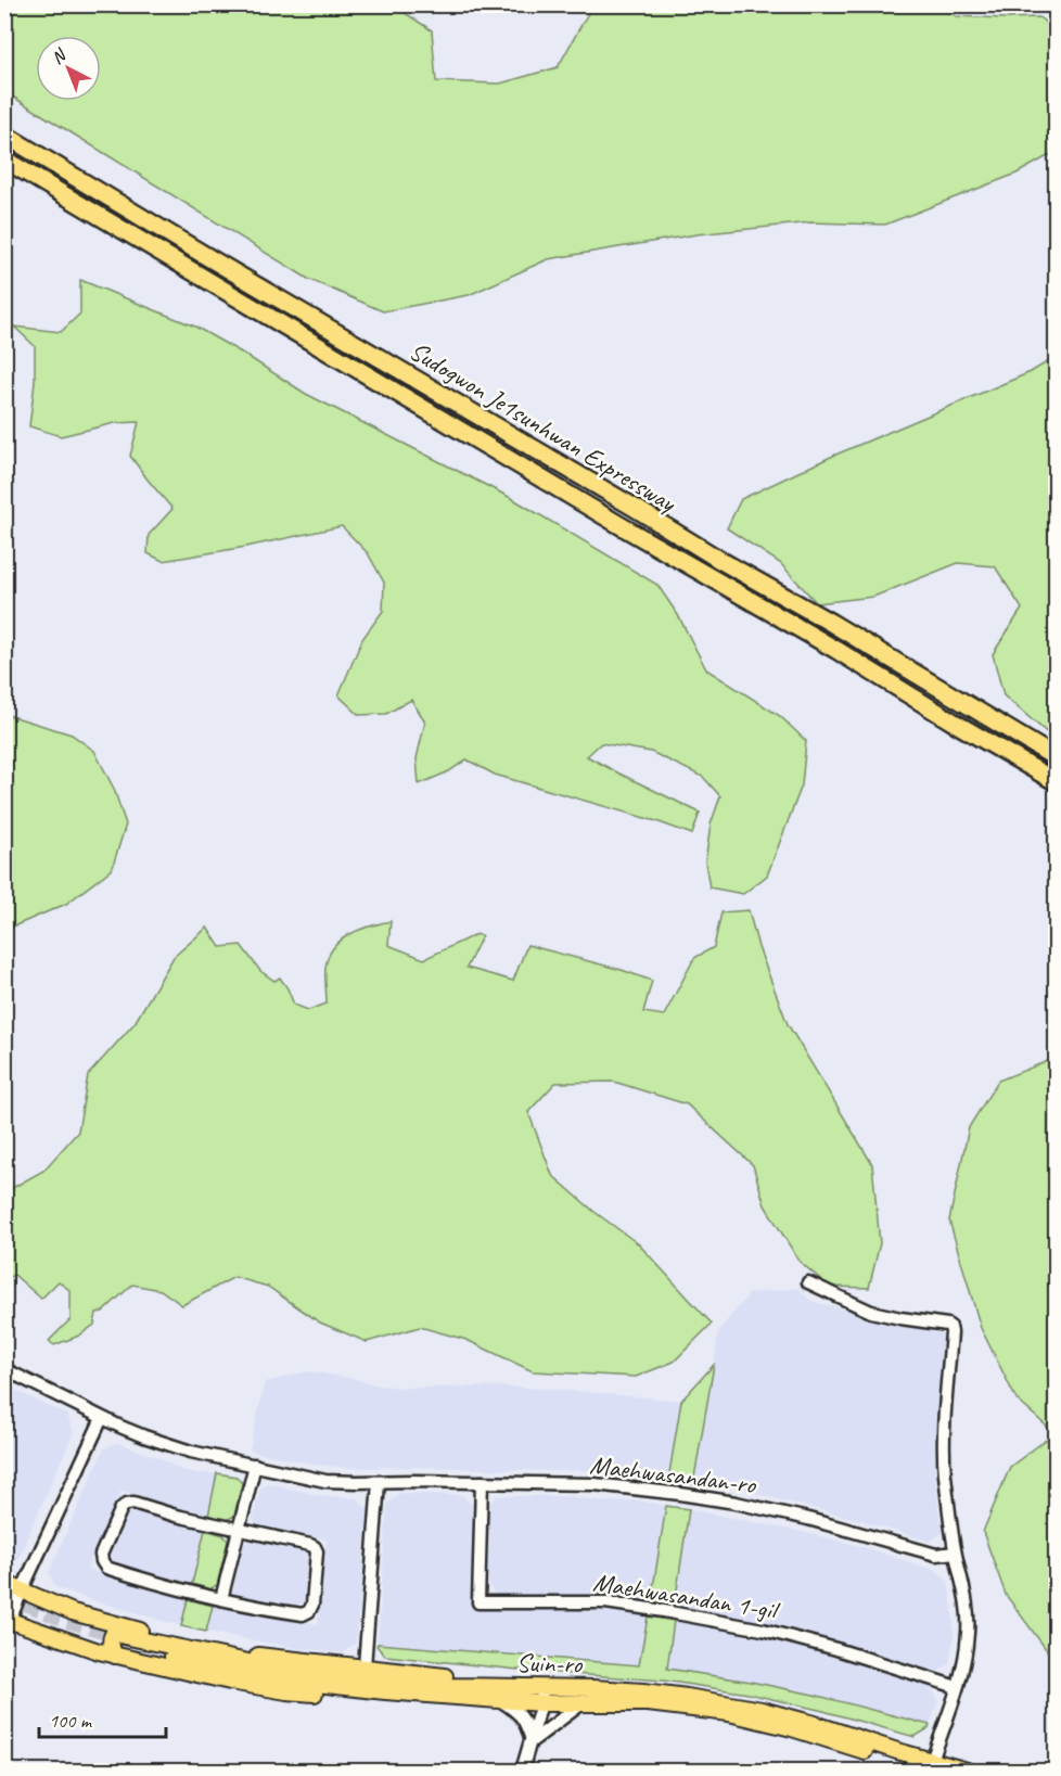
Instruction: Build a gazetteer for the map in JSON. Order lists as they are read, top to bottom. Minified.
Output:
{"streets":{"highway":["Sudogwon Je1sunhwan Expressway"],"main road":["Suin-ro"],"street":["Maehwasandan-ro","Maehwasandan 1-gil"]},"crossings":[["Maehwasandan-ro","Maehwasandan 1-gil"]],"scale_bar":"100 m","north":"top left"}
